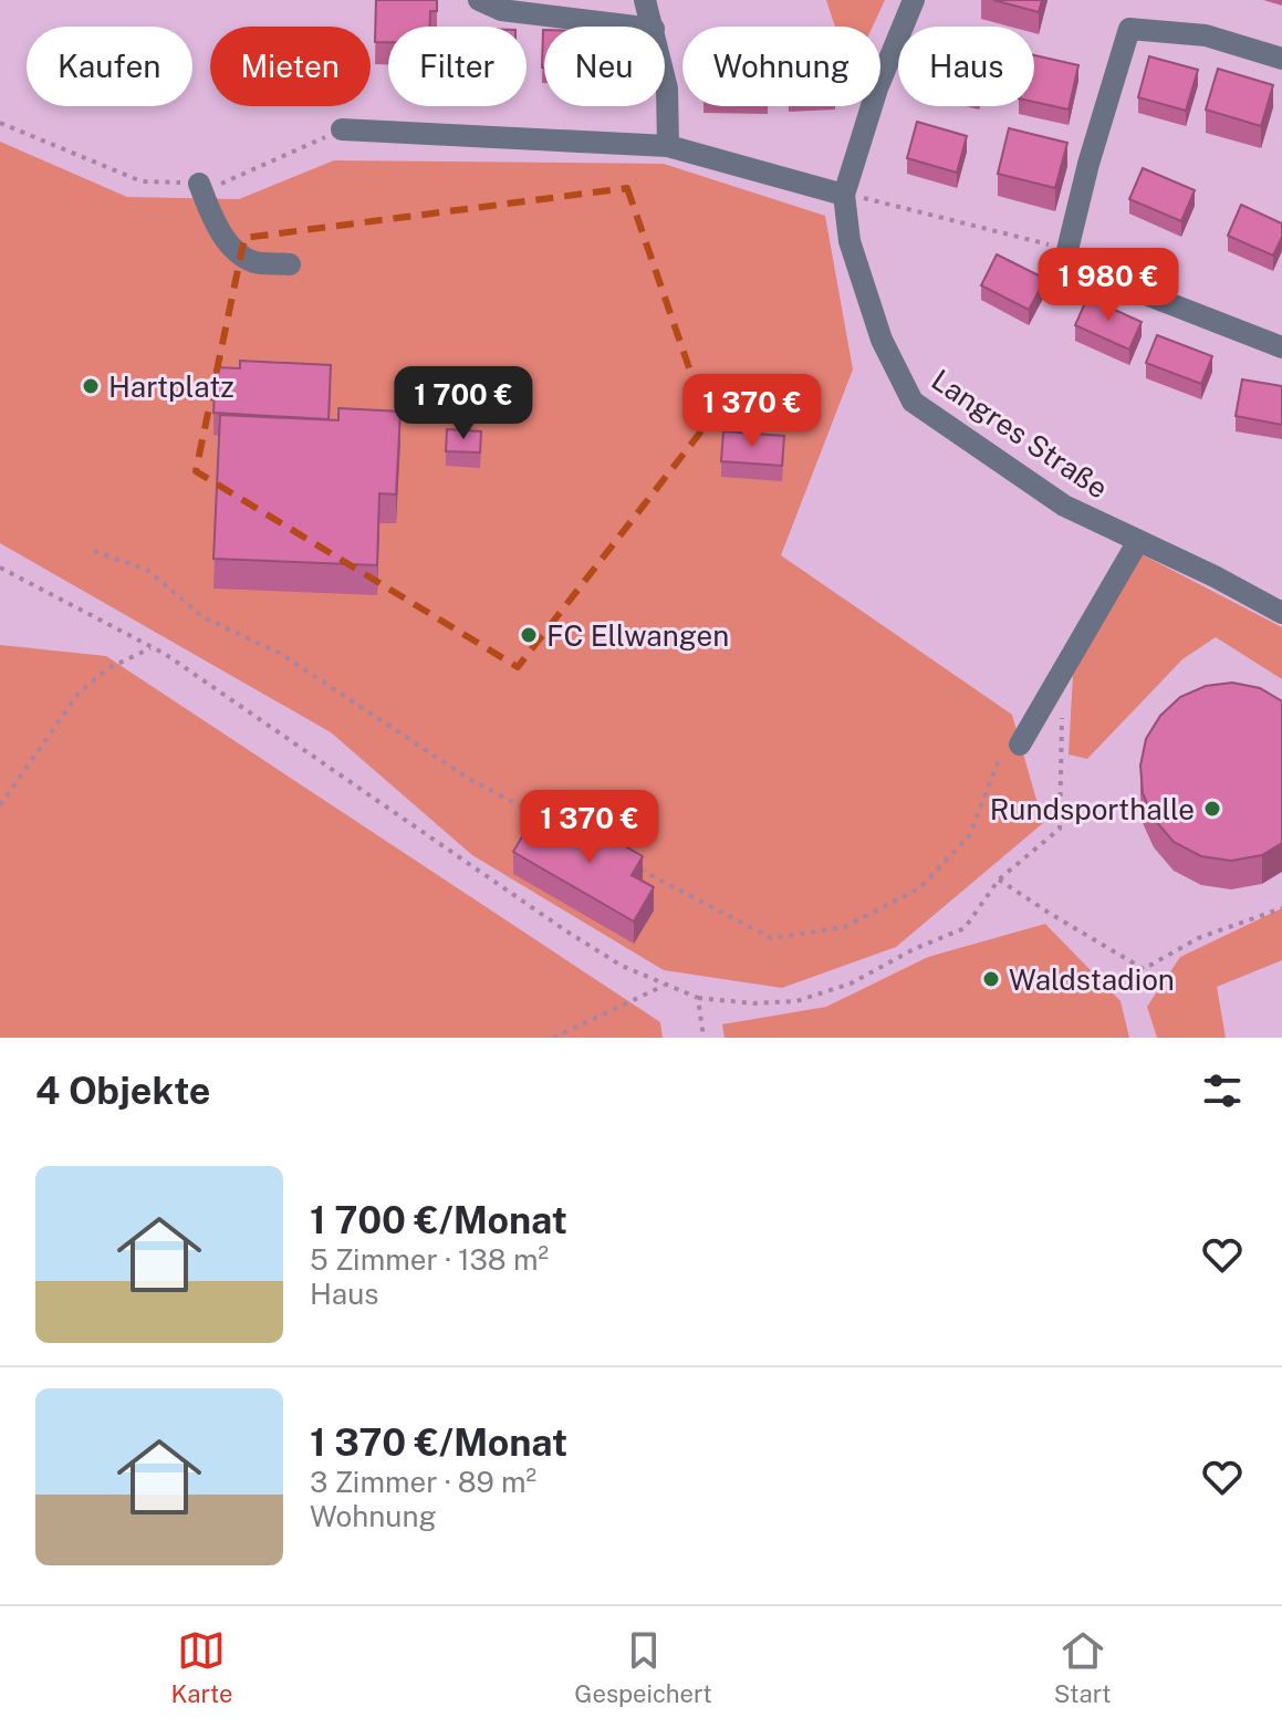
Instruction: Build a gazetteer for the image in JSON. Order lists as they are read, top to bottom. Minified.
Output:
{"streets":{"street":["Langres Straße"]},"places":["Hartplatz","FC Ellwangen","Rundsporthalle","Waldstadion"],"page":{"chip":["Kaufen","Mieten","Filter","Neu","Wohnung","Haus"],"price":["1 980 €","1 700 €","1 370 €","1 370 €"],"heading":"4 Objekte","list":[{"name":"1 700 €/Monat","note":"5 Zimmer · 138 m² · Haus"},{"name":"1 370 €/Monat","note":"3 Zimmer · 89 m² · Wohnung"}],"tabs":["Karte","Gespeichert","Start"]}}
